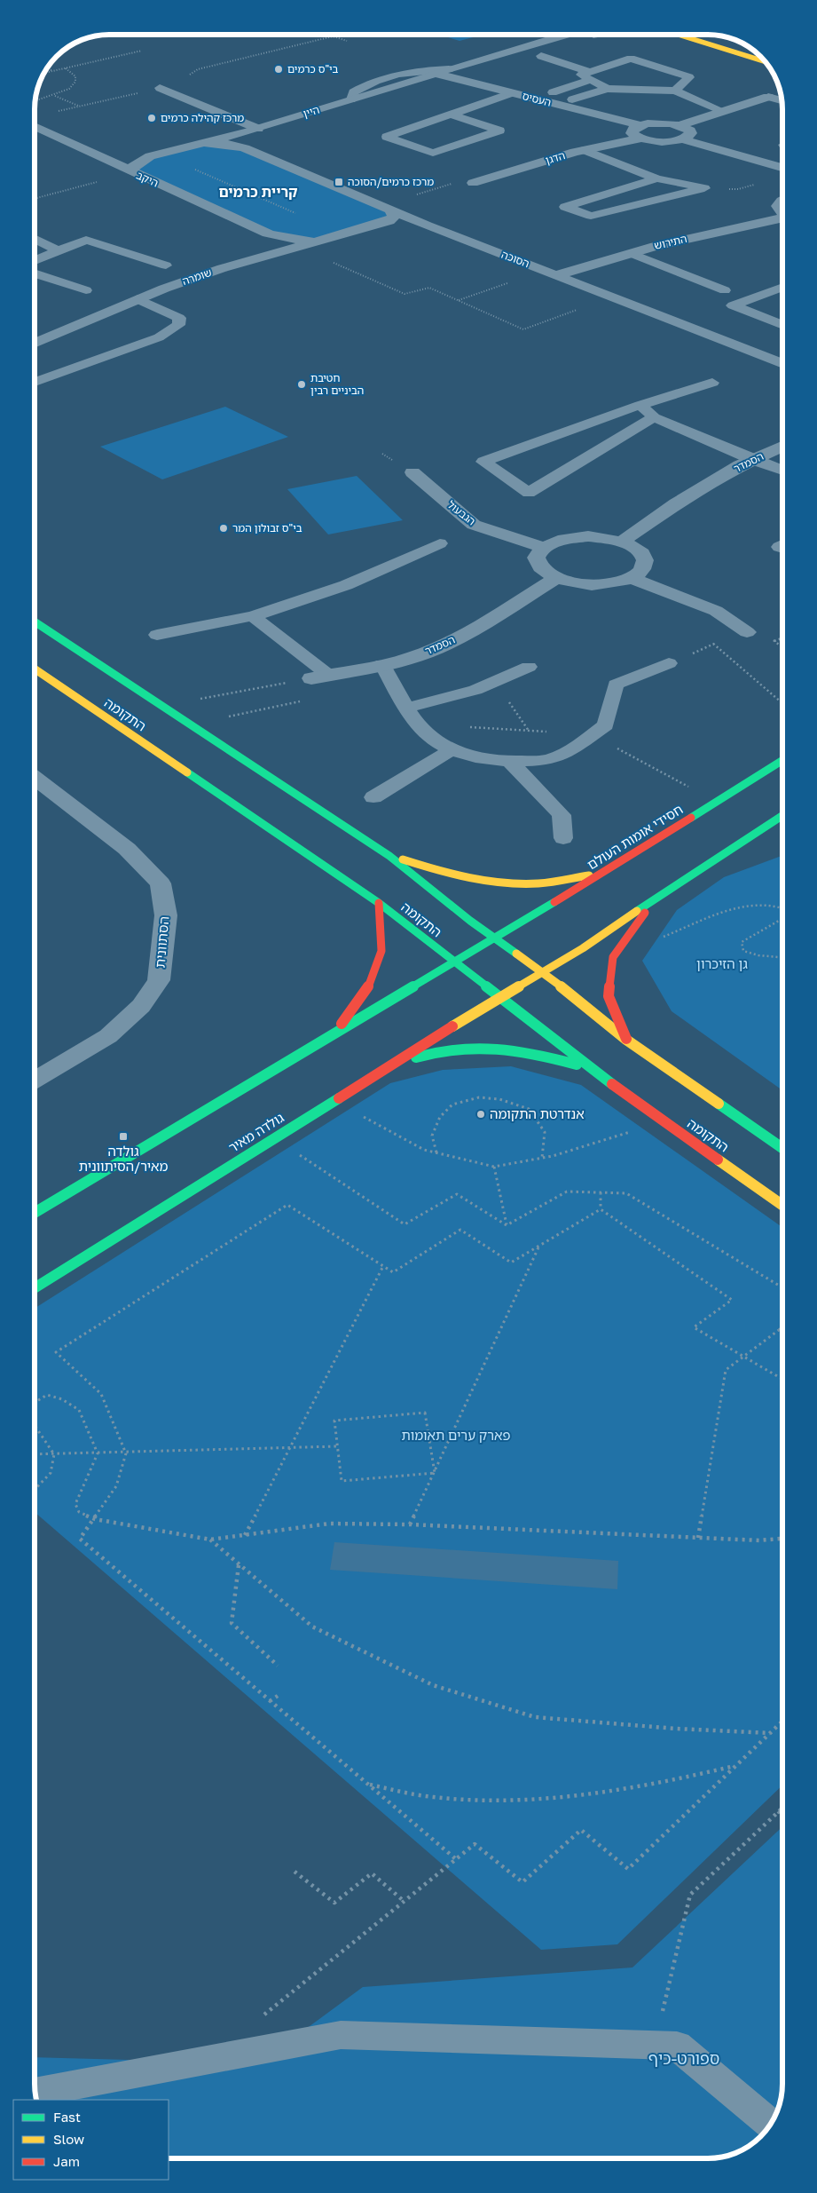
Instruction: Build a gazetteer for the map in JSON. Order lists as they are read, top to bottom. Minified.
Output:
{"streets":{"street":["העסיס","היין","הדגן","היקב","התירוש","הסוכה","שומרה","הסמדר","הגבעול","התקומה","חסידי אומות העולם","הסתוונית","גולדה מאיר"]},"crossings":[["העסיס","היין"],["העסיס","הדגן"],["היין","היקב"],["היין","הסוכה"],["היקב","שומרה"],["התירוש","הסוכה"],["הסוכה","שומרה"],["התקומה","חסידי אומות העולם"],["התקומה","גולדה מאיר"]],"districts":["קריית כרמים"],"parks":["גן הזיכרון","פארק ערים תאומות","ספורט-כיף"],"places":{"other":["בי\"ס כרמים","מרכז קהילה כרמים","חטיבת הביניים רבין","בי\"ס זבולון המר","אנדרטת התקומה"],"transit":["מרכז כרמים/הסוכה","גולדה מאיר/הסיתוונית"]},"legend":["Fast","Slow","Jam"]}
